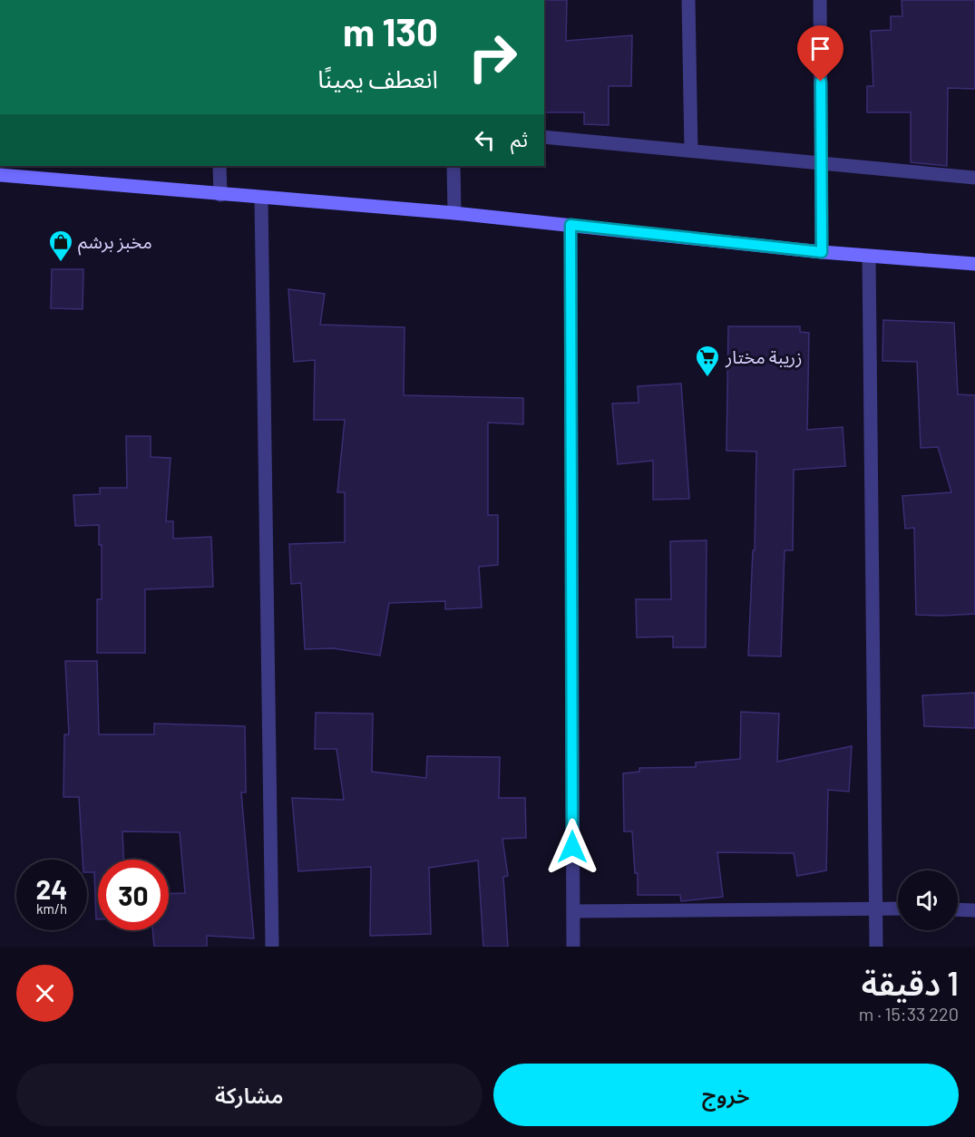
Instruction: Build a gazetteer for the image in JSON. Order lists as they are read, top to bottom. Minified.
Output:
{"places":{"shop":["مخبز برشم"],"supermarket":["زريبة مختار"]},"page":{"turn":["130 m","انعطف يمينًا"],"then":"ثم","speed":"24 km/h","limit":"30","heading":["1 دقيقة","220 m · 15:33"],"buttons":["خروج","مشاركة"]}}
